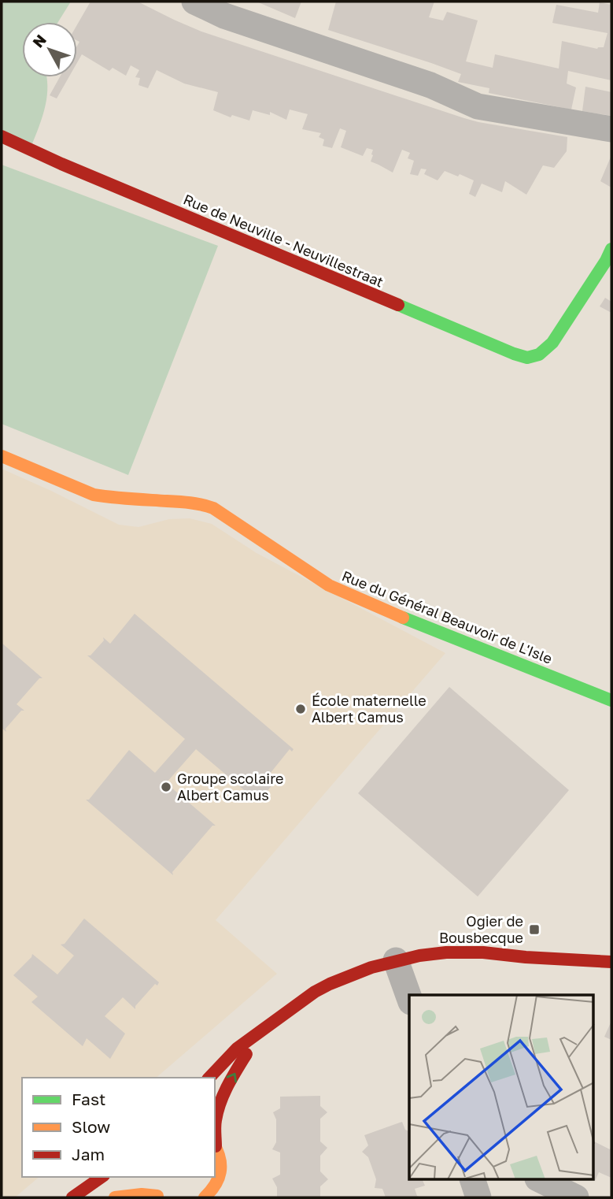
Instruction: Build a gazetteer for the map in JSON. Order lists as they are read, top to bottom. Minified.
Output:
{"streets":{"street":["Rue de Neuville - Neuvillestraat","Rue du Général Beauvoir de L'Isle"]},"places":{"other":["École maternelle Albert Camus","Groupe scolaire Albert Camus"],"transit":["Ogier de Bousbecque"]},"legend":["Fast","Slow","Jam"],"north":"top left"}
